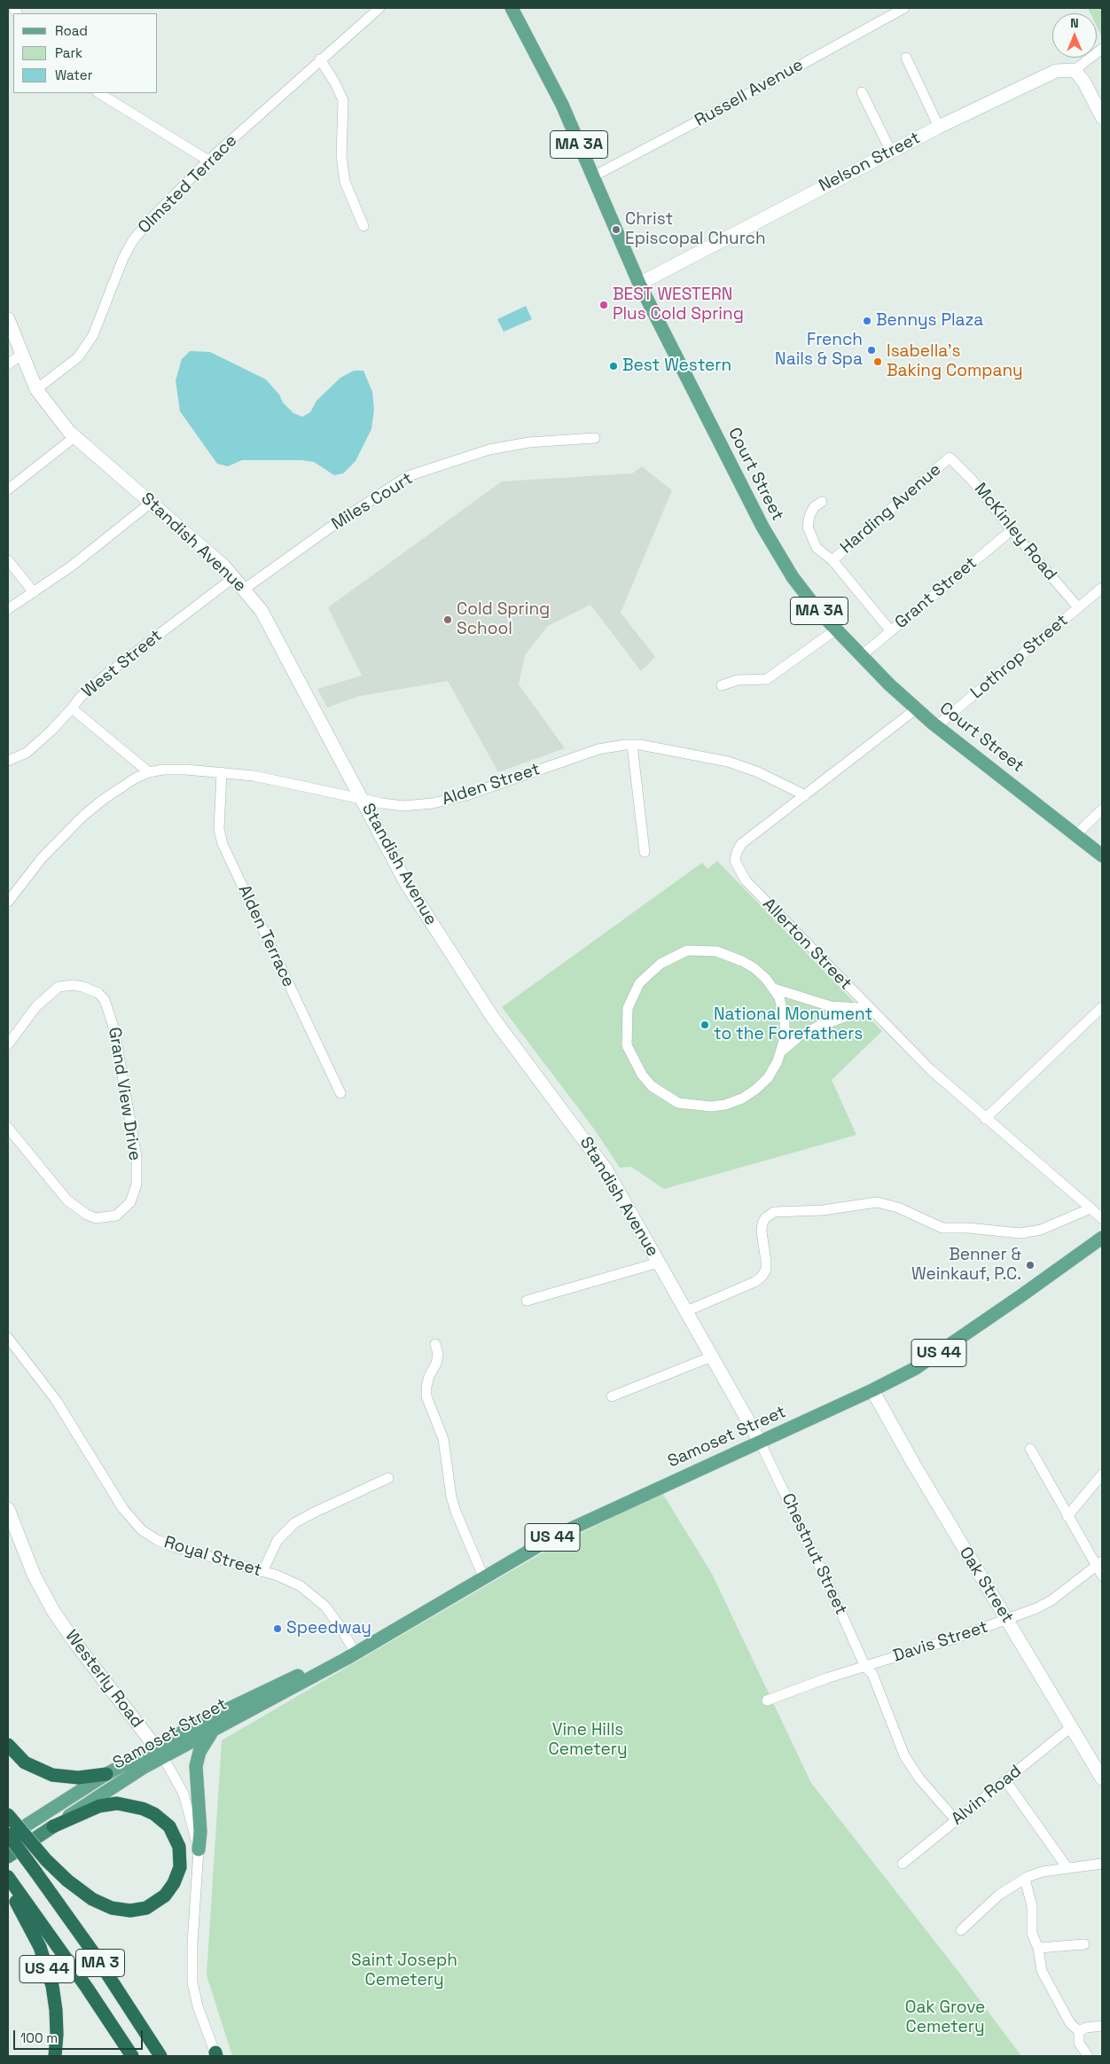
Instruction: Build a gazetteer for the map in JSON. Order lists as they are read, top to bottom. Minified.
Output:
{"streets":{"highway":["US 44","Samoset Street","MA 3"],"main road":["MA 3A","Court Street"],"street":["Russell Avenue","Nelson Street","Olmsted Terrace","Miles Court","Harding Avenue","McKinley Road","Standish Avenue","Grant Street","Lothrop Street","West Street","Alden Street","Alden Terrace","Allerton Street","Grand View Drive","Chestnut Street","Royal Street","Oak Street","Davis Street","Westerly Road","Alvin Road"]},"crossings":[["Russell Avenue","Court Street"],["Nelson Street","Court Street"],["Olmsted Terrace","Standish Avenue"],["Court Street","Grant Street"],["Court Street","Lothrop Street"],["Court Street","Allerton Street"],["Miles Court","Standish Avenue"],["Harding Avenue","McKinley Road"],["McKinley Road","Grant Street"],["McKinley Road","Lothrop Street"],["Standish Avenue","West Street"],["Standish Avenue","Alden Street"],["Standish Avenue","Samoset Street"],["Standish Avenue","Chestnut Street"],["West Street","Alden Street"],["Alden Street","Alden Terrace"],["Alden Street","Allerton Street"],["US 44","Samoset Street"],["US 44","MA 3"],["Samoset Street","Chestnut Street"],["Samoset Street","Royal Street"],["Samoset Street","Oak Street"],["Samoset Street","Westerly Road"],["Samoset Street","MA 3"],["Chestnut Street","Davis Street"],["Chestnut Street","Alvin Road"],["Oak Street","Davis Street"],["Oak Street","Alvin Road"]],"parks":["Vine Hills Cemetery","Saint Joseph Cemetery","Oak Grove Cemetery"],"places":["Christ Episcopal Church","BEST WESTERN Plus Cold Spring","Bennys Plaza","French Nails & Spa","Isabella's Baking Company","Best Western","Cold Spring School","National Monument to the Forefathers","Benner & Weinkauf, P.C.","Speedway"],"legend":["Road","Park","Water"],"scale_bar":"100 m","north":"top"}
